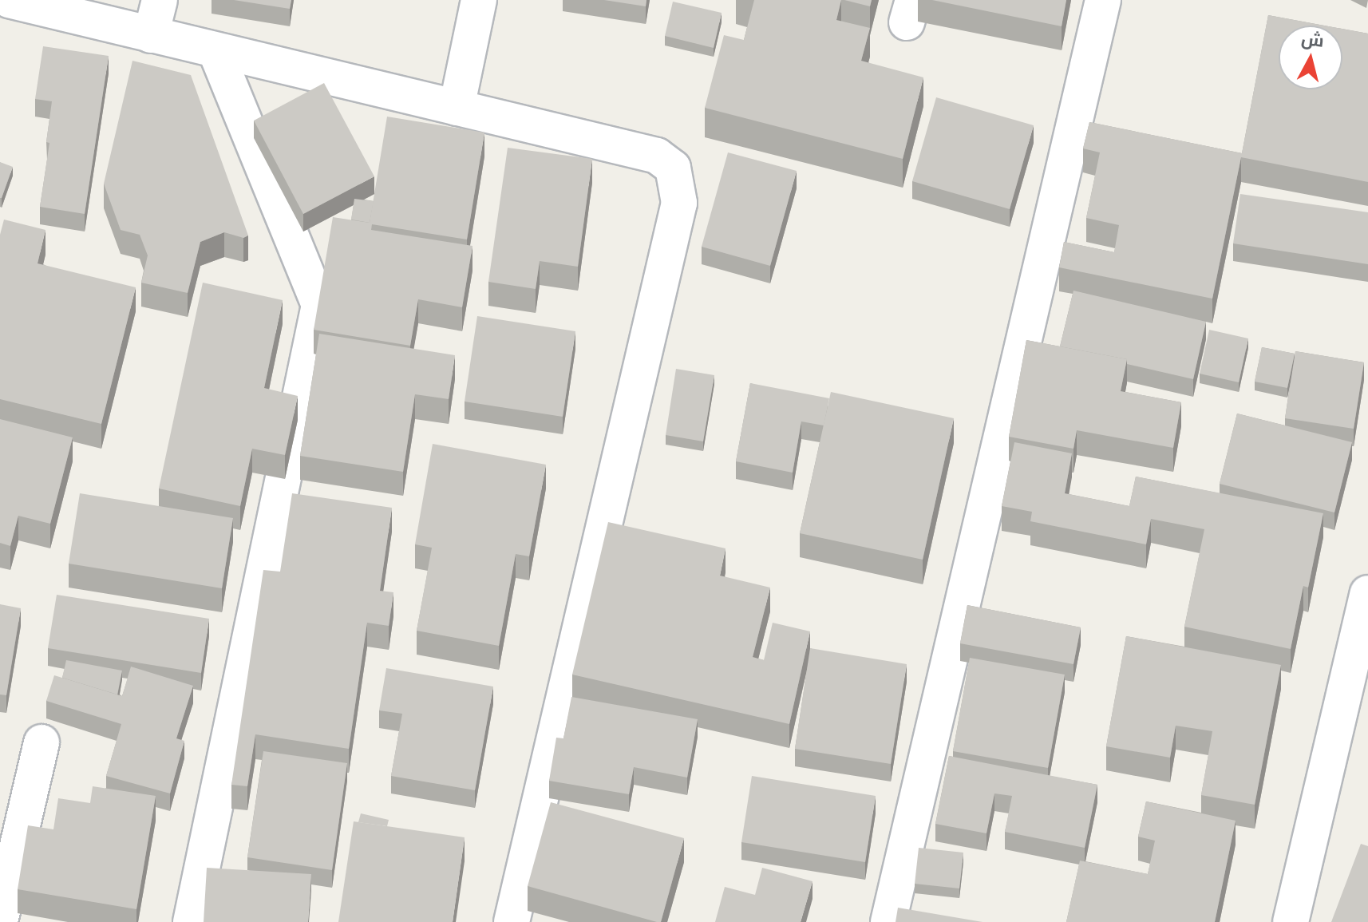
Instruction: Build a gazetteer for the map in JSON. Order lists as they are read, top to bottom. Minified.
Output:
{"north":"top"}
